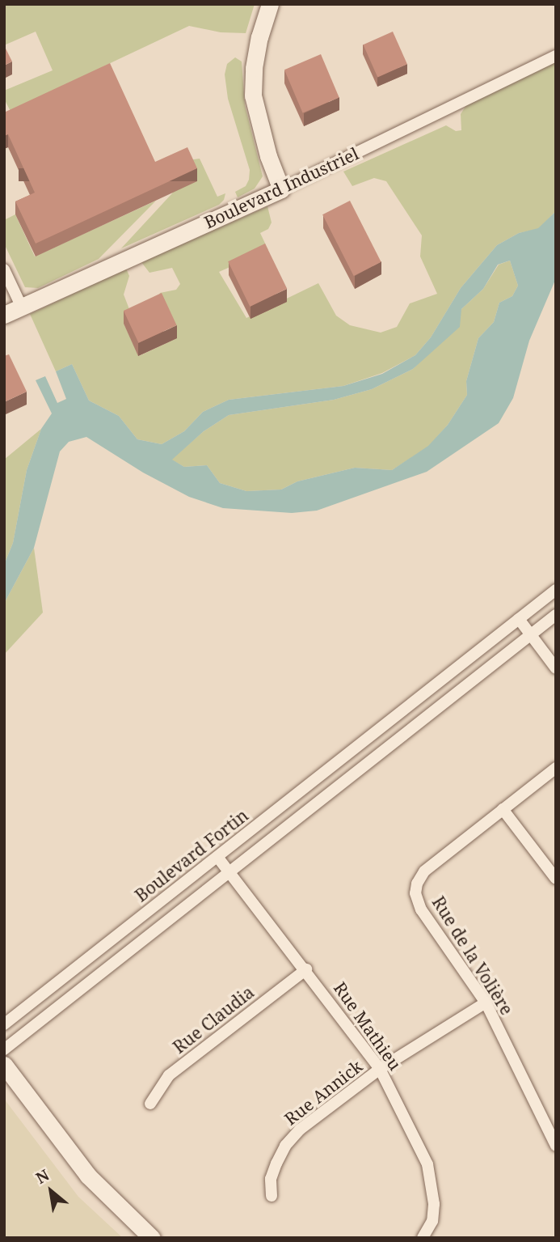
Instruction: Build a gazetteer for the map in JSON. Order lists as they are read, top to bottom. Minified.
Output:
{"streets":{"street":["Boulevard Industriel","Boulevard Fortin","Rue de la Volière","Rue Claudia","Rue Mathieu","Rue Annick"]},"crossings":[["Boulevard Fortin","Rue Mathieu"],["Rue de la Volière","Rue Annick"],["Rue Claudia","Rue Mathieu"],["Rue Mathieu","Rue Annick"]],"north":"top left"}
